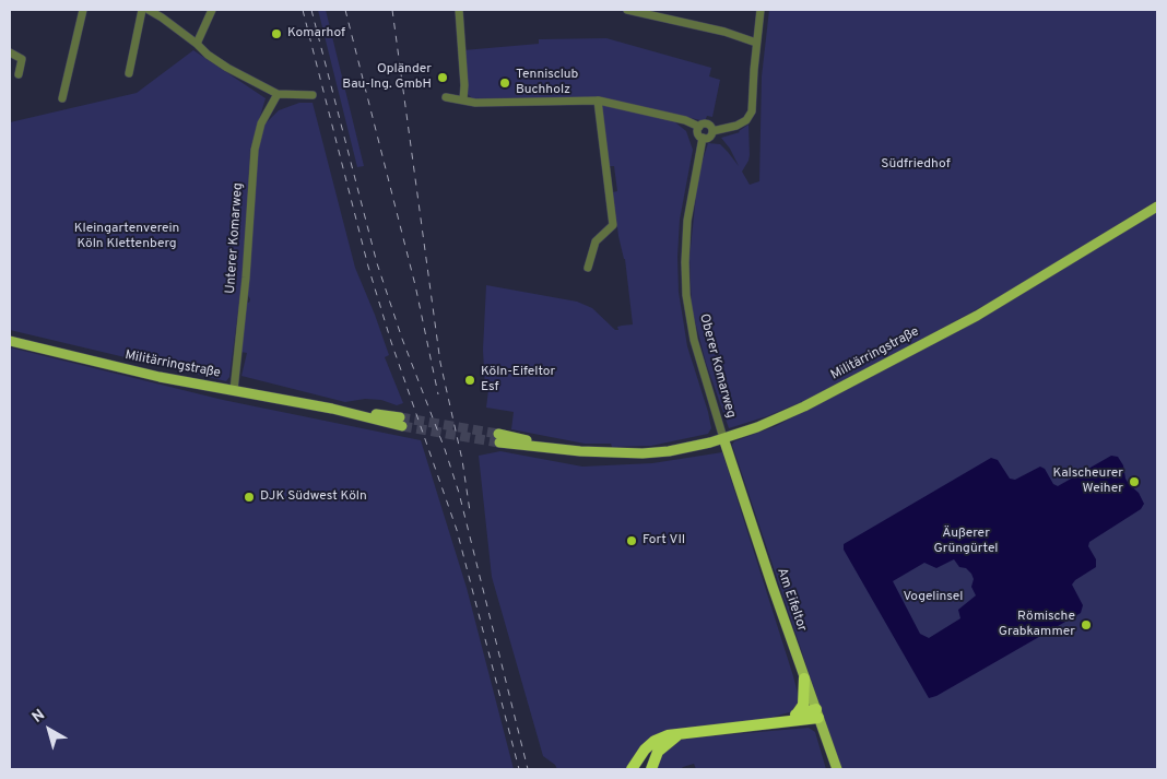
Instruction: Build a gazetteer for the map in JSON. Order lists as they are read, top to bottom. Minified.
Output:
{"streets":{"main road":["Militärringstraße","Am Eifeltor"],"street":["Unterer Komarweg","Oberer Komarweg"]},"crossings":[["Unterer Komarweg","Militärringstraße"],["Militärringstraße","Oberer Komarweg"],["Militärringstraße","Am Eifeltor"],["Oberer Komarweg","Am Eifeltor"]],"parks":["Südfriedhof","Kleingartenverein Köln Klettenberg","Äußerer Grüngürtel","Vogelinsel"],"places":["Komarhof","Opländer Bau-Ing. GmbH","Tennisclub Buchholz","Köln-Eifeltor Esf","Kalscheurer Weiher","DJK Südwest Köln","Fort VII","Römische Grabkammer"],"north":"top left"}
